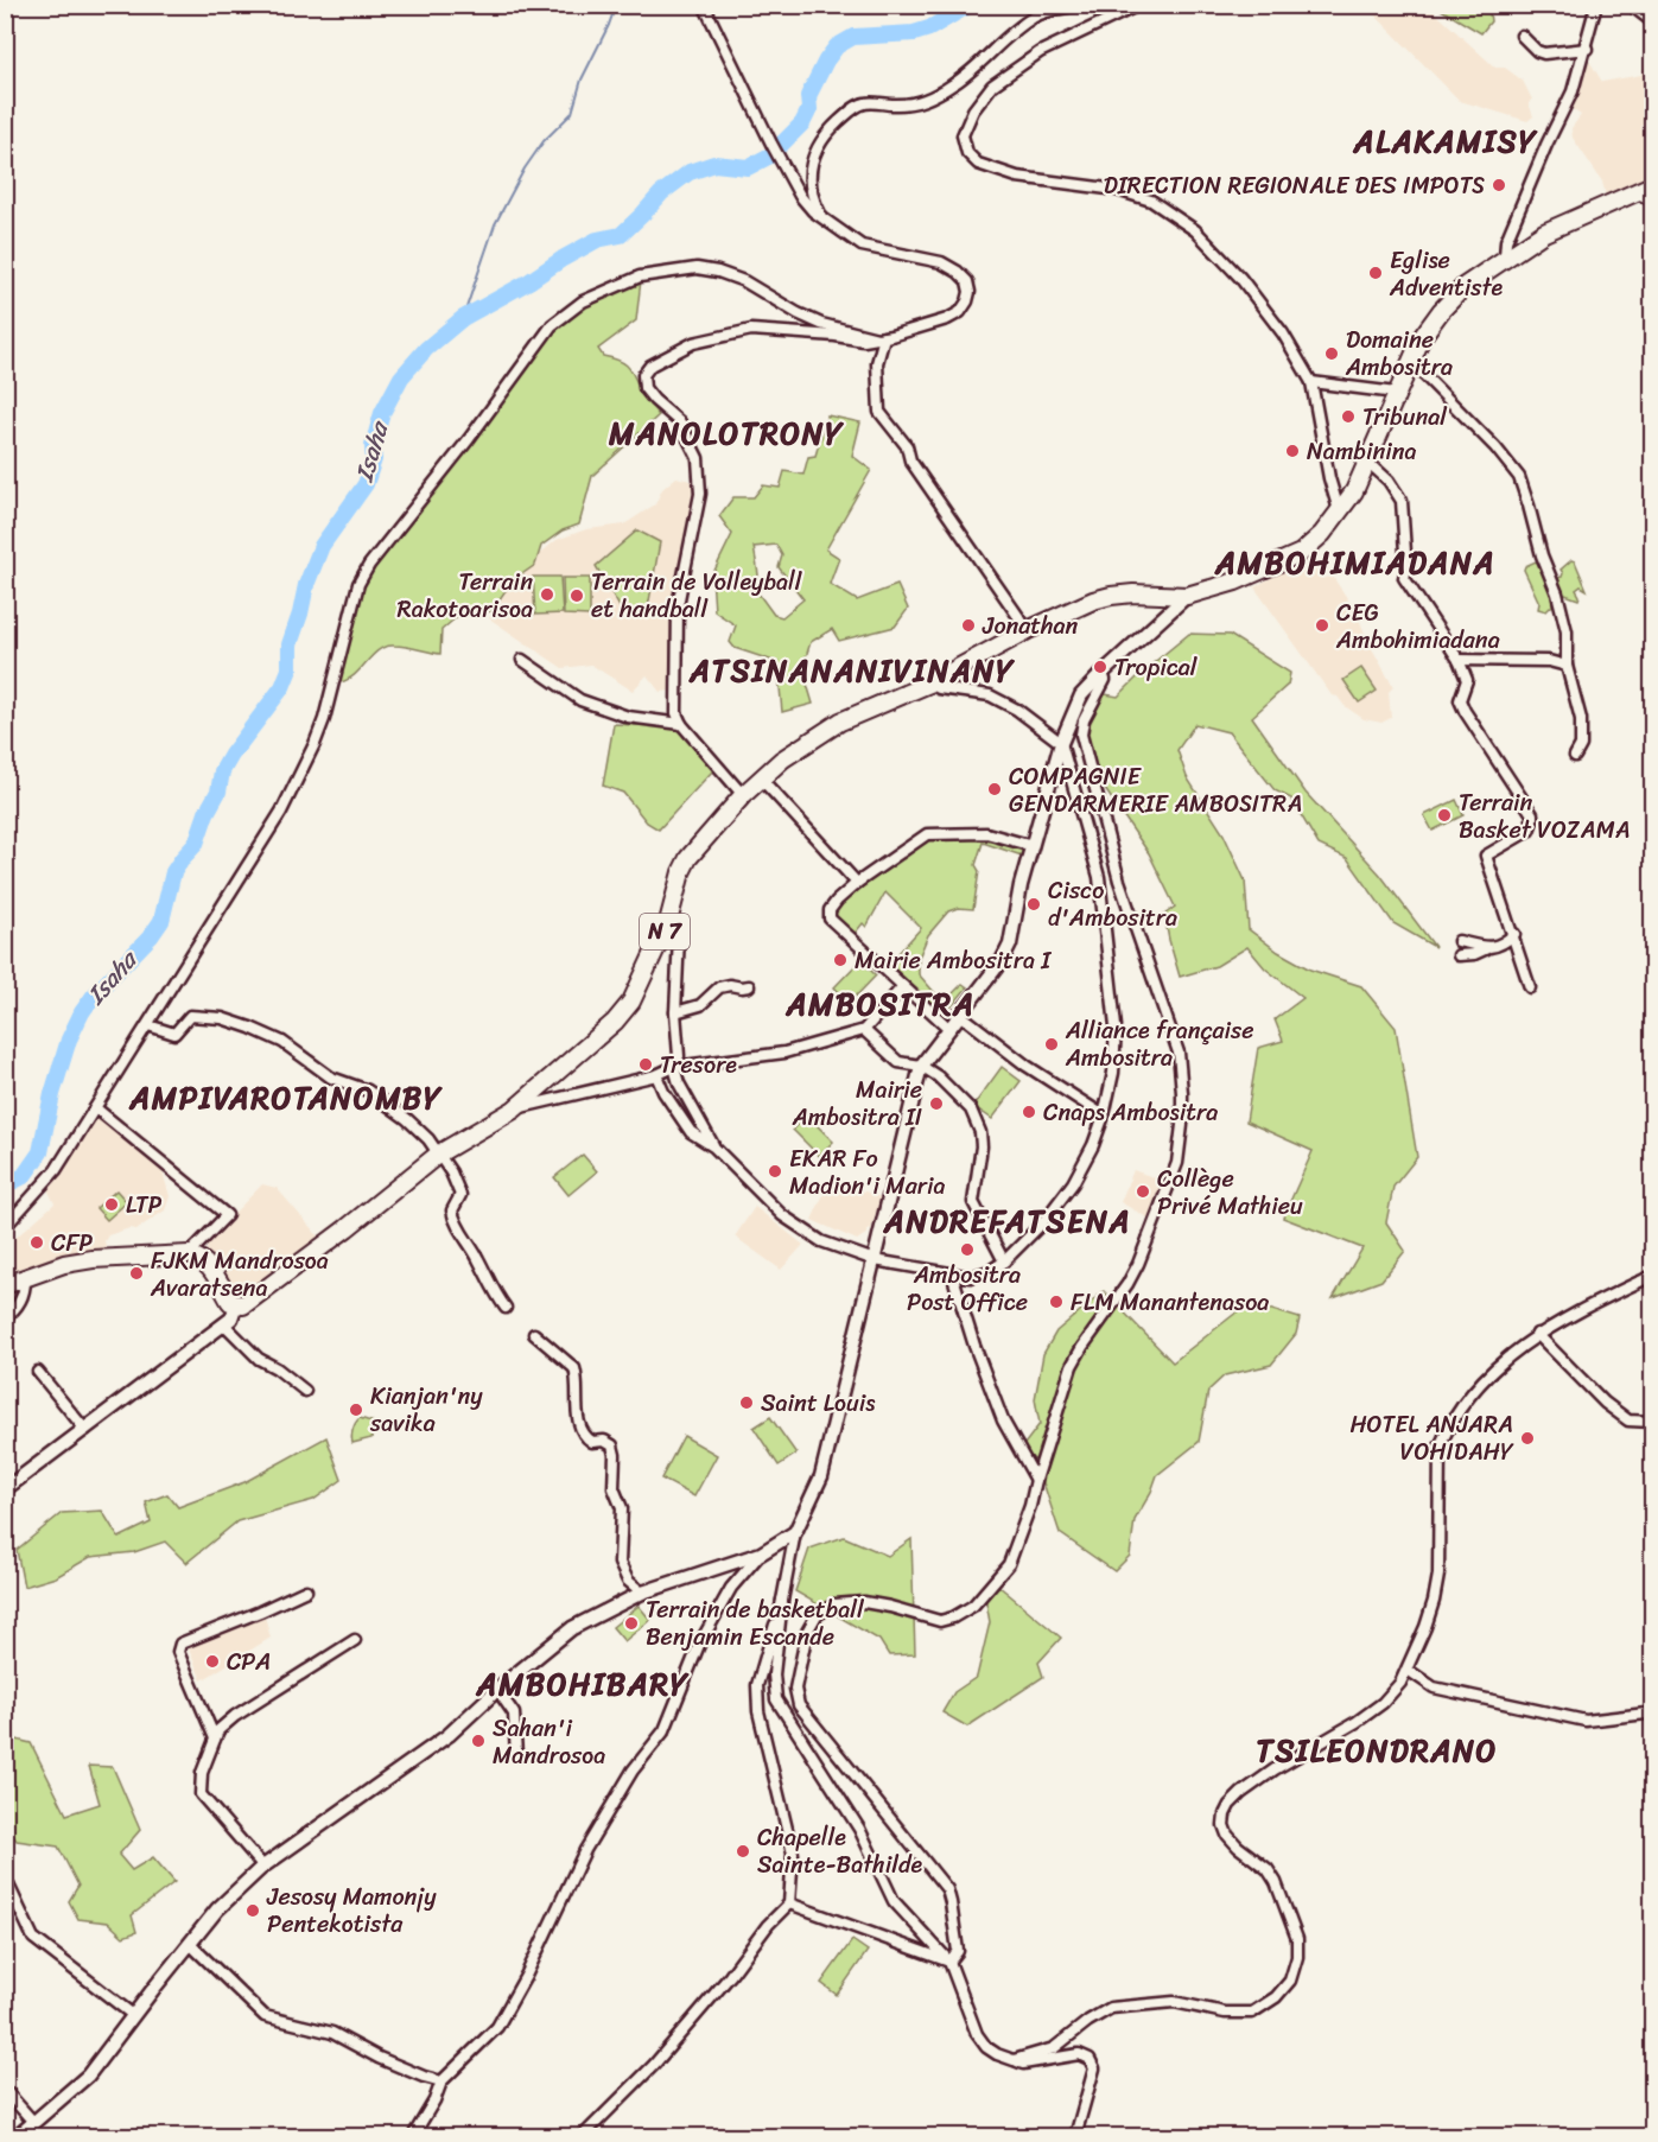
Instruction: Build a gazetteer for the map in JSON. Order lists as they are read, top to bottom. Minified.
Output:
{"streets":{"main road":["N 7"]},"districts":["ALAKAMISY","MANOLOTRONY","AMBOHIMIADANA","ATSINANANIVINANY","AMBOSITRA","AMPIVAROTANOMBY","ANDREFATSENA","AMBOHIBARY","TSILEONDRANO"],"water":["Isaha"],"places":["DIRECTION REGIONALE DES IMPOTS","Eglise Adventiste","Domaine Ambositra","Tribunal","Nambinina","Terrain Rakotoarisoa","Terrain de Volleyball et handball","Jonathan","CEG Ambohimiadana","Tropical","COMPAGNIE GENDARMERIE AMBOSITRA","Terrain Basket VOZAMA","Cisco d'Ambositra","Mairie Ambositra I","Alliance française Ambositra","Tresore","Mairie Ambositra II","Cnaps Ambositra","EKAR Fo Madion'i Maria","Collège Privé Mathieu","LTP","CFP","Ambositra Post Office","FJKM Mandrosoa Avaratsena","FLM Manantenasoa","Saint Louis","Kianjan'ny savika","HOTEL ANJARA VOHIDAHY","Terrain de basketball Benjamin Escande","CPA","Sahan'i Mandrosoa","Chapelle Sainte-Bathilde","Jesosy Mamonjy Pentekotista"]}
